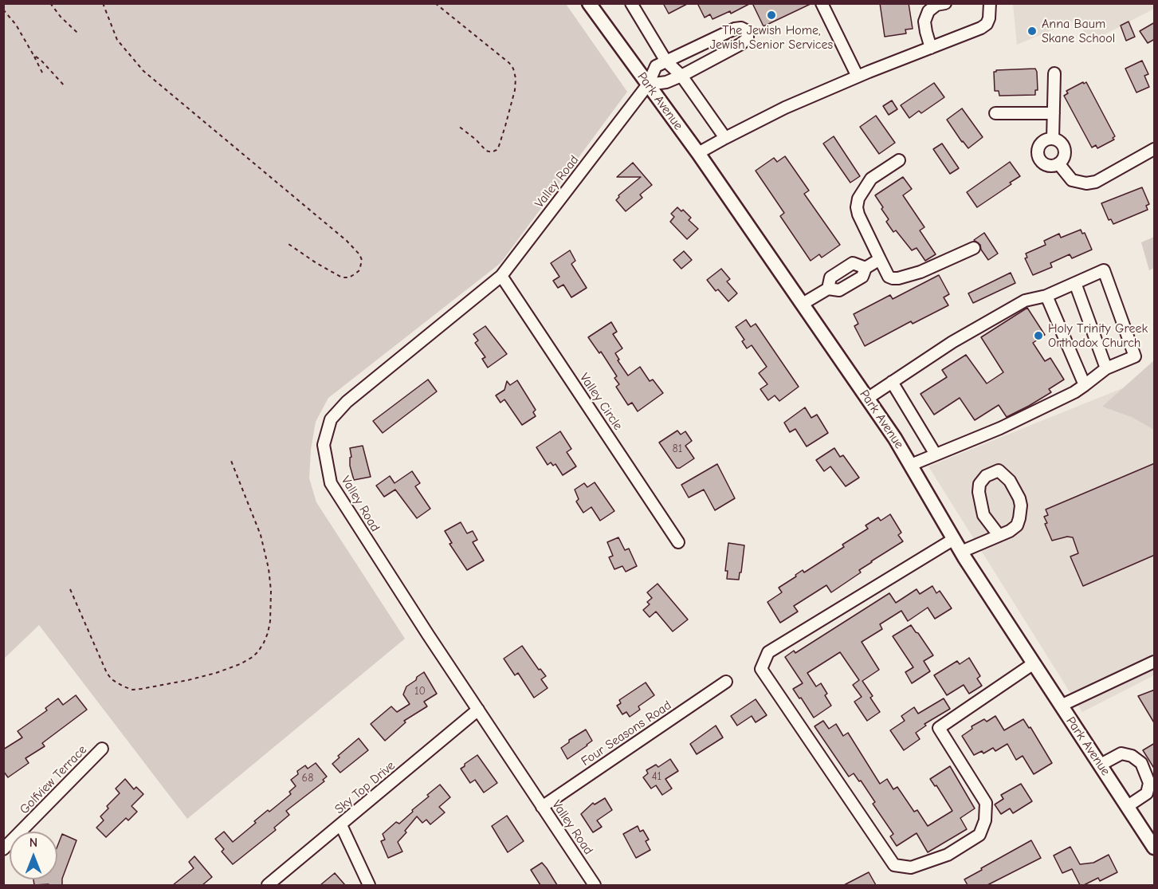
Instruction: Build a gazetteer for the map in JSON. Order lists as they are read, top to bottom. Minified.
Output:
{"streets":{"main road":["Park Avenue"],"street":["Valley Road","Valley Circle","Four Seasons Road","Golfview Terrace","Sky Top Drive"]},"crossings":[["Park Avenue","Valley Road"],["Valley Road","Valley Circle"],["Valley Road","Four Seasons Road"],["Valley Road","Sky Top Drive"]],"places":["The Jewish Home, Jewish Senior Services","Anna Baum Skane School","Holy Trinity Greek Orthodox Church"],"house_numbers":["81","10","41","68"],"north":"top"}
